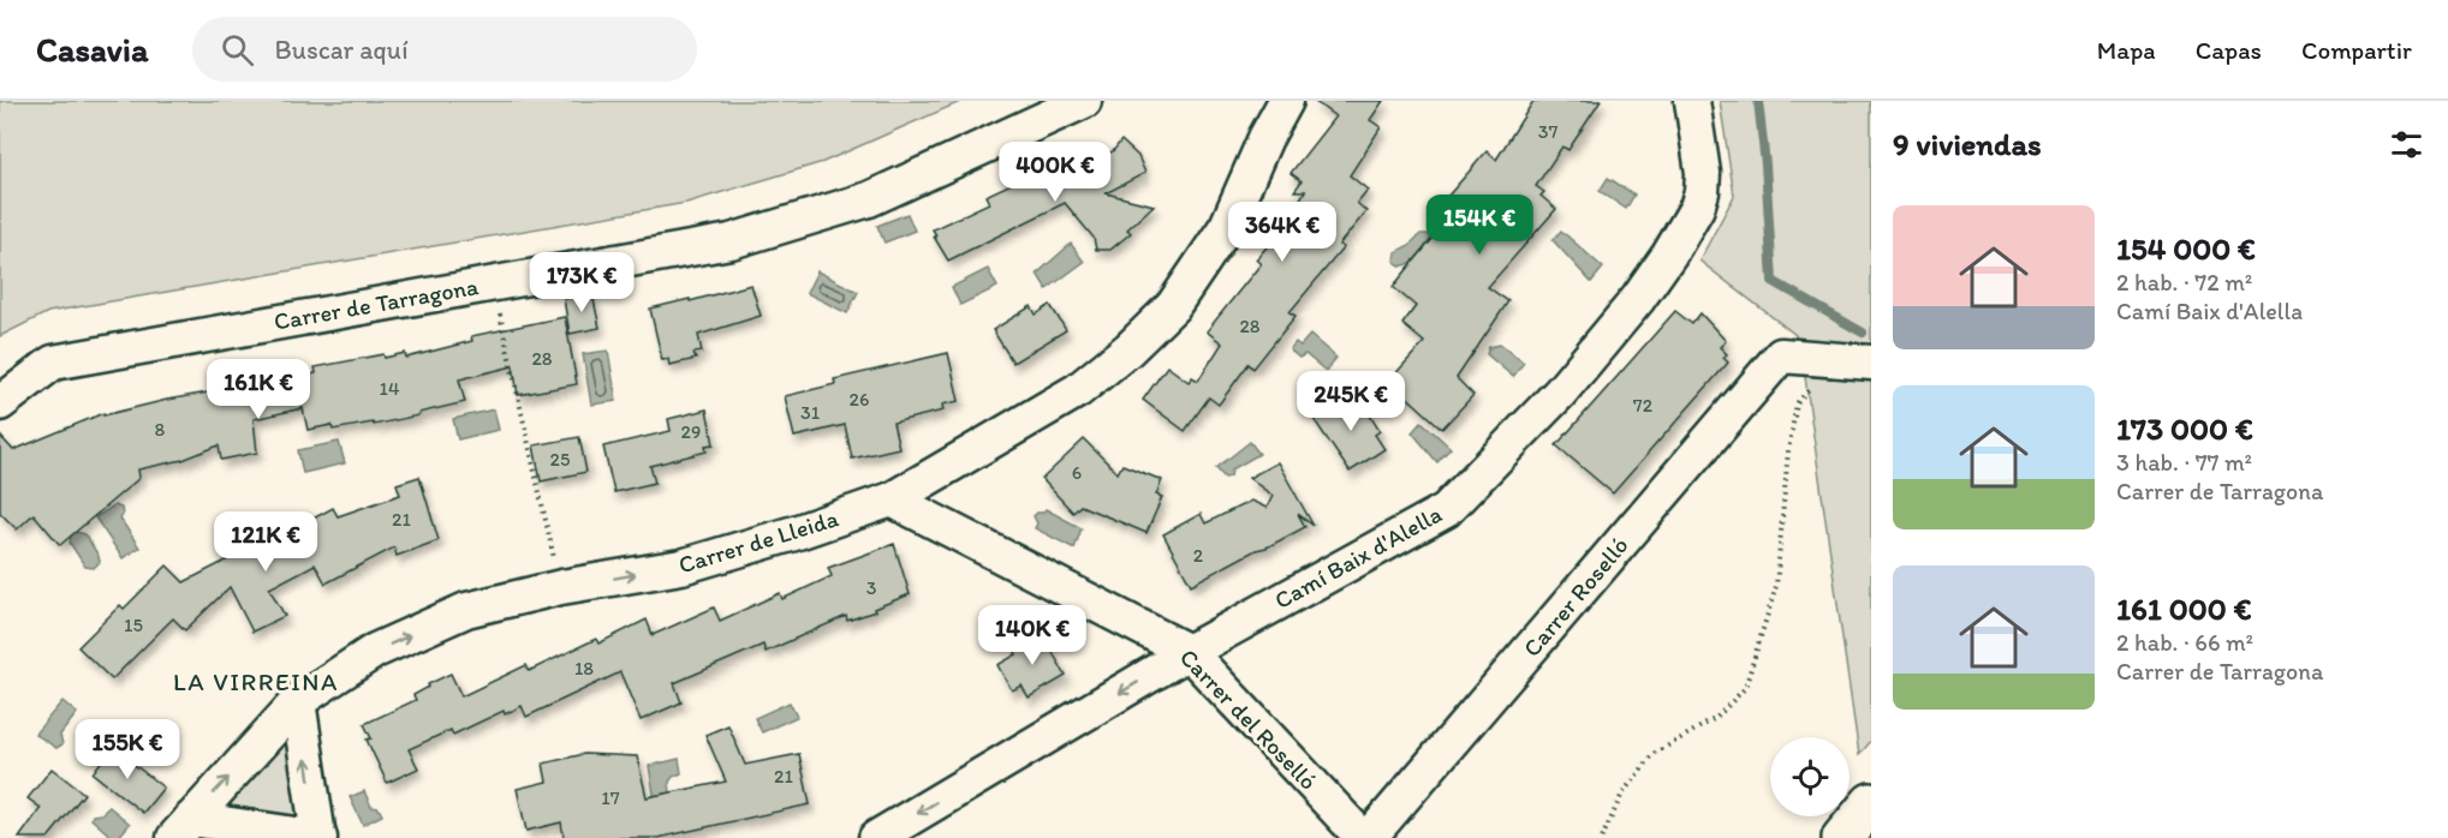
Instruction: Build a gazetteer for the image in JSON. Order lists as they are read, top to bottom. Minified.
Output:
{"streets":{"street":["Carrer de Tarragona","Carrer de Lleida","Camí Baix d'Alella","Carrer Roselló","Carrer del Roselló"]},"crossings":[["Carrer de Lleida","Carrer del Roselló"],["Camí Baix d'Alella","Carrer del Roselló"],["Carrer Roselló","Carrer del Roselló"]],"one_way":["Carrer de Lleida"],"districts":["LA VIRREINA"],"house_numbers":["37","28","28","14","26","72","31","8","29","25","6","21","2","3","15","18","21","17"],"page":{"header":"Casavia","search":"Buscar aquí","nav":["Mapa","Capas","Compartir"],"heading":"9 viviendas","price":["400K €","154K €","364K €","173K €","161K €","245K €","121K €","140K €","155K €"],"list":[{"name":"154 000 €","note":"2 hab. · 72 m² · Camí Baix d'Alella"},{"name":"173 000 €","note":"3 hab. · 77 m² · Carrer de Tarragona"},{"name":"161 000 €","note":"2 hab. · 66 m² · Carrer de Tarragona"}]}}
